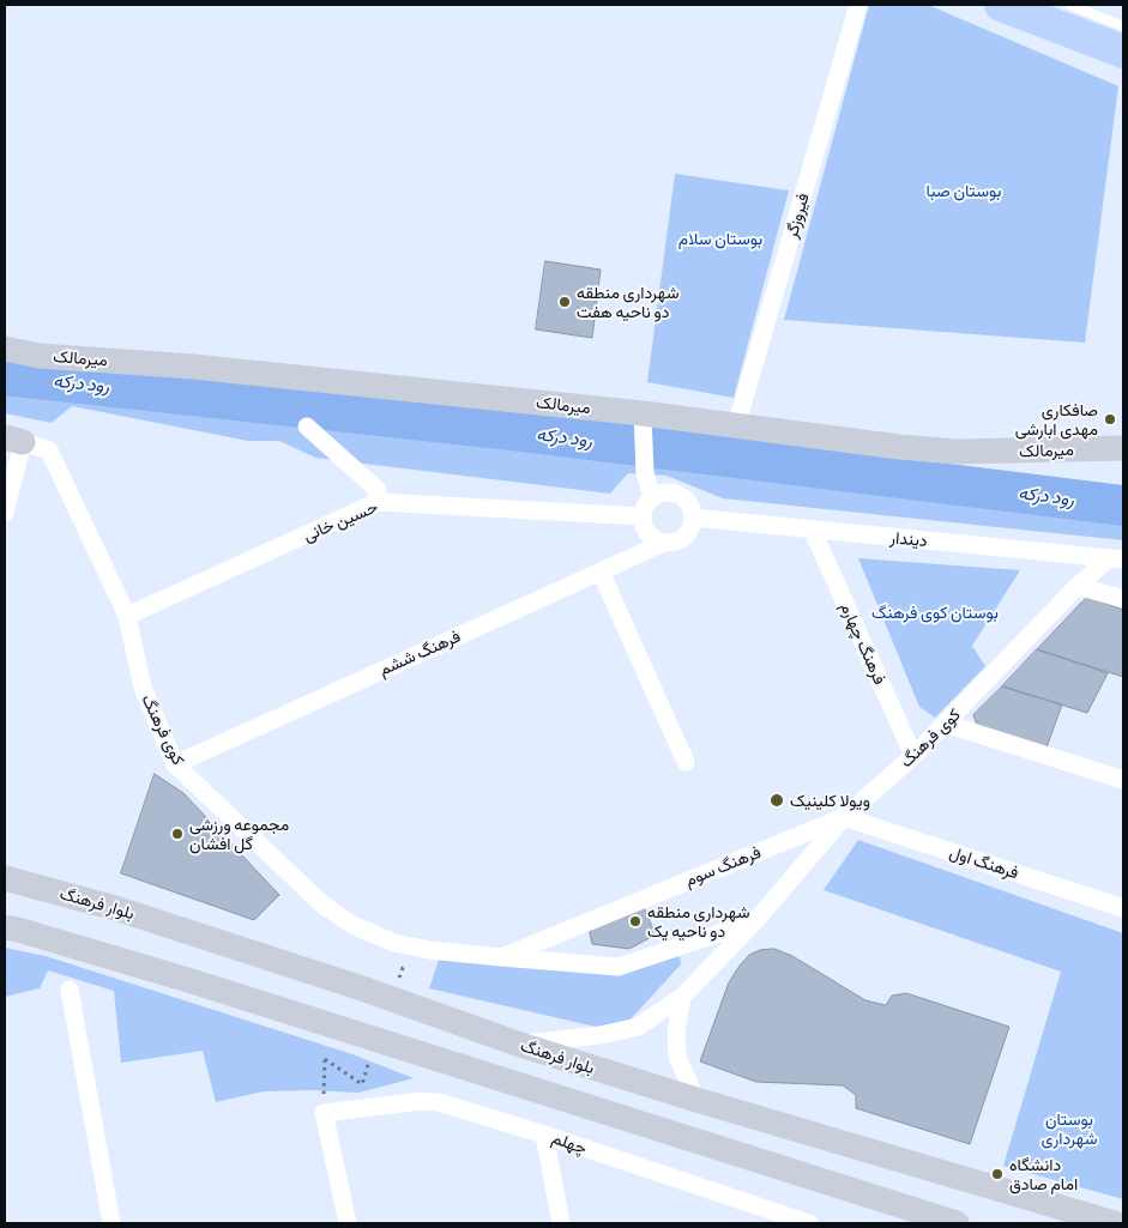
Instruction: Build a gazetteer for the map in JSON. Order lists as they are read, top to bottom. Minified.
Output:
{"streets":{"main road":["میرمالک","بلوار فرهنگ"],"street":["فیروزگر","حسین خانی","دیندار","فرهنگ چهارم","فرهنگ ششم","کوی فرهنگ","فرهنگ اول","فرهنگ سوم","چهلم"]},"crossings":[["فیروزگر","میرمالک"],["حسین خانی","دیندار"],["حسین خانی","فرهنگ ششم"],["حسین خانی","کوی فرهنگ"],["دیندار","فرهنگ چهارم"],["دیندار","فرهنگ ششم"],["دیندار","کوی فرهنگ"],["فرهنگ چهارم","کوی فرهنگ"],["فرهنگ ششم","کوی فرهنگ"],["کوی فرهنگ","فرهنگ اول"],["کوی فرهنگ","فرهنگ سوم"],["کوی فرهنگ","بلوار فرهنگ"],["فرهنگ اول","فرهنگ سوم"]],"water":["رود درکه"],"parks":["بوستان صبا","بوستان سلام","بوستان کوی فرهنگ","بوستان شهرداری"],"places":["شهرداری منطقه دو ناحیه هفت","صافکاری مهدی ابارشی","ویولا کلینیک","مجموعه ورزشی گل افشان","شهرداری منطقه دو ناحیه یک","دانشگاه امام صادق"]}
